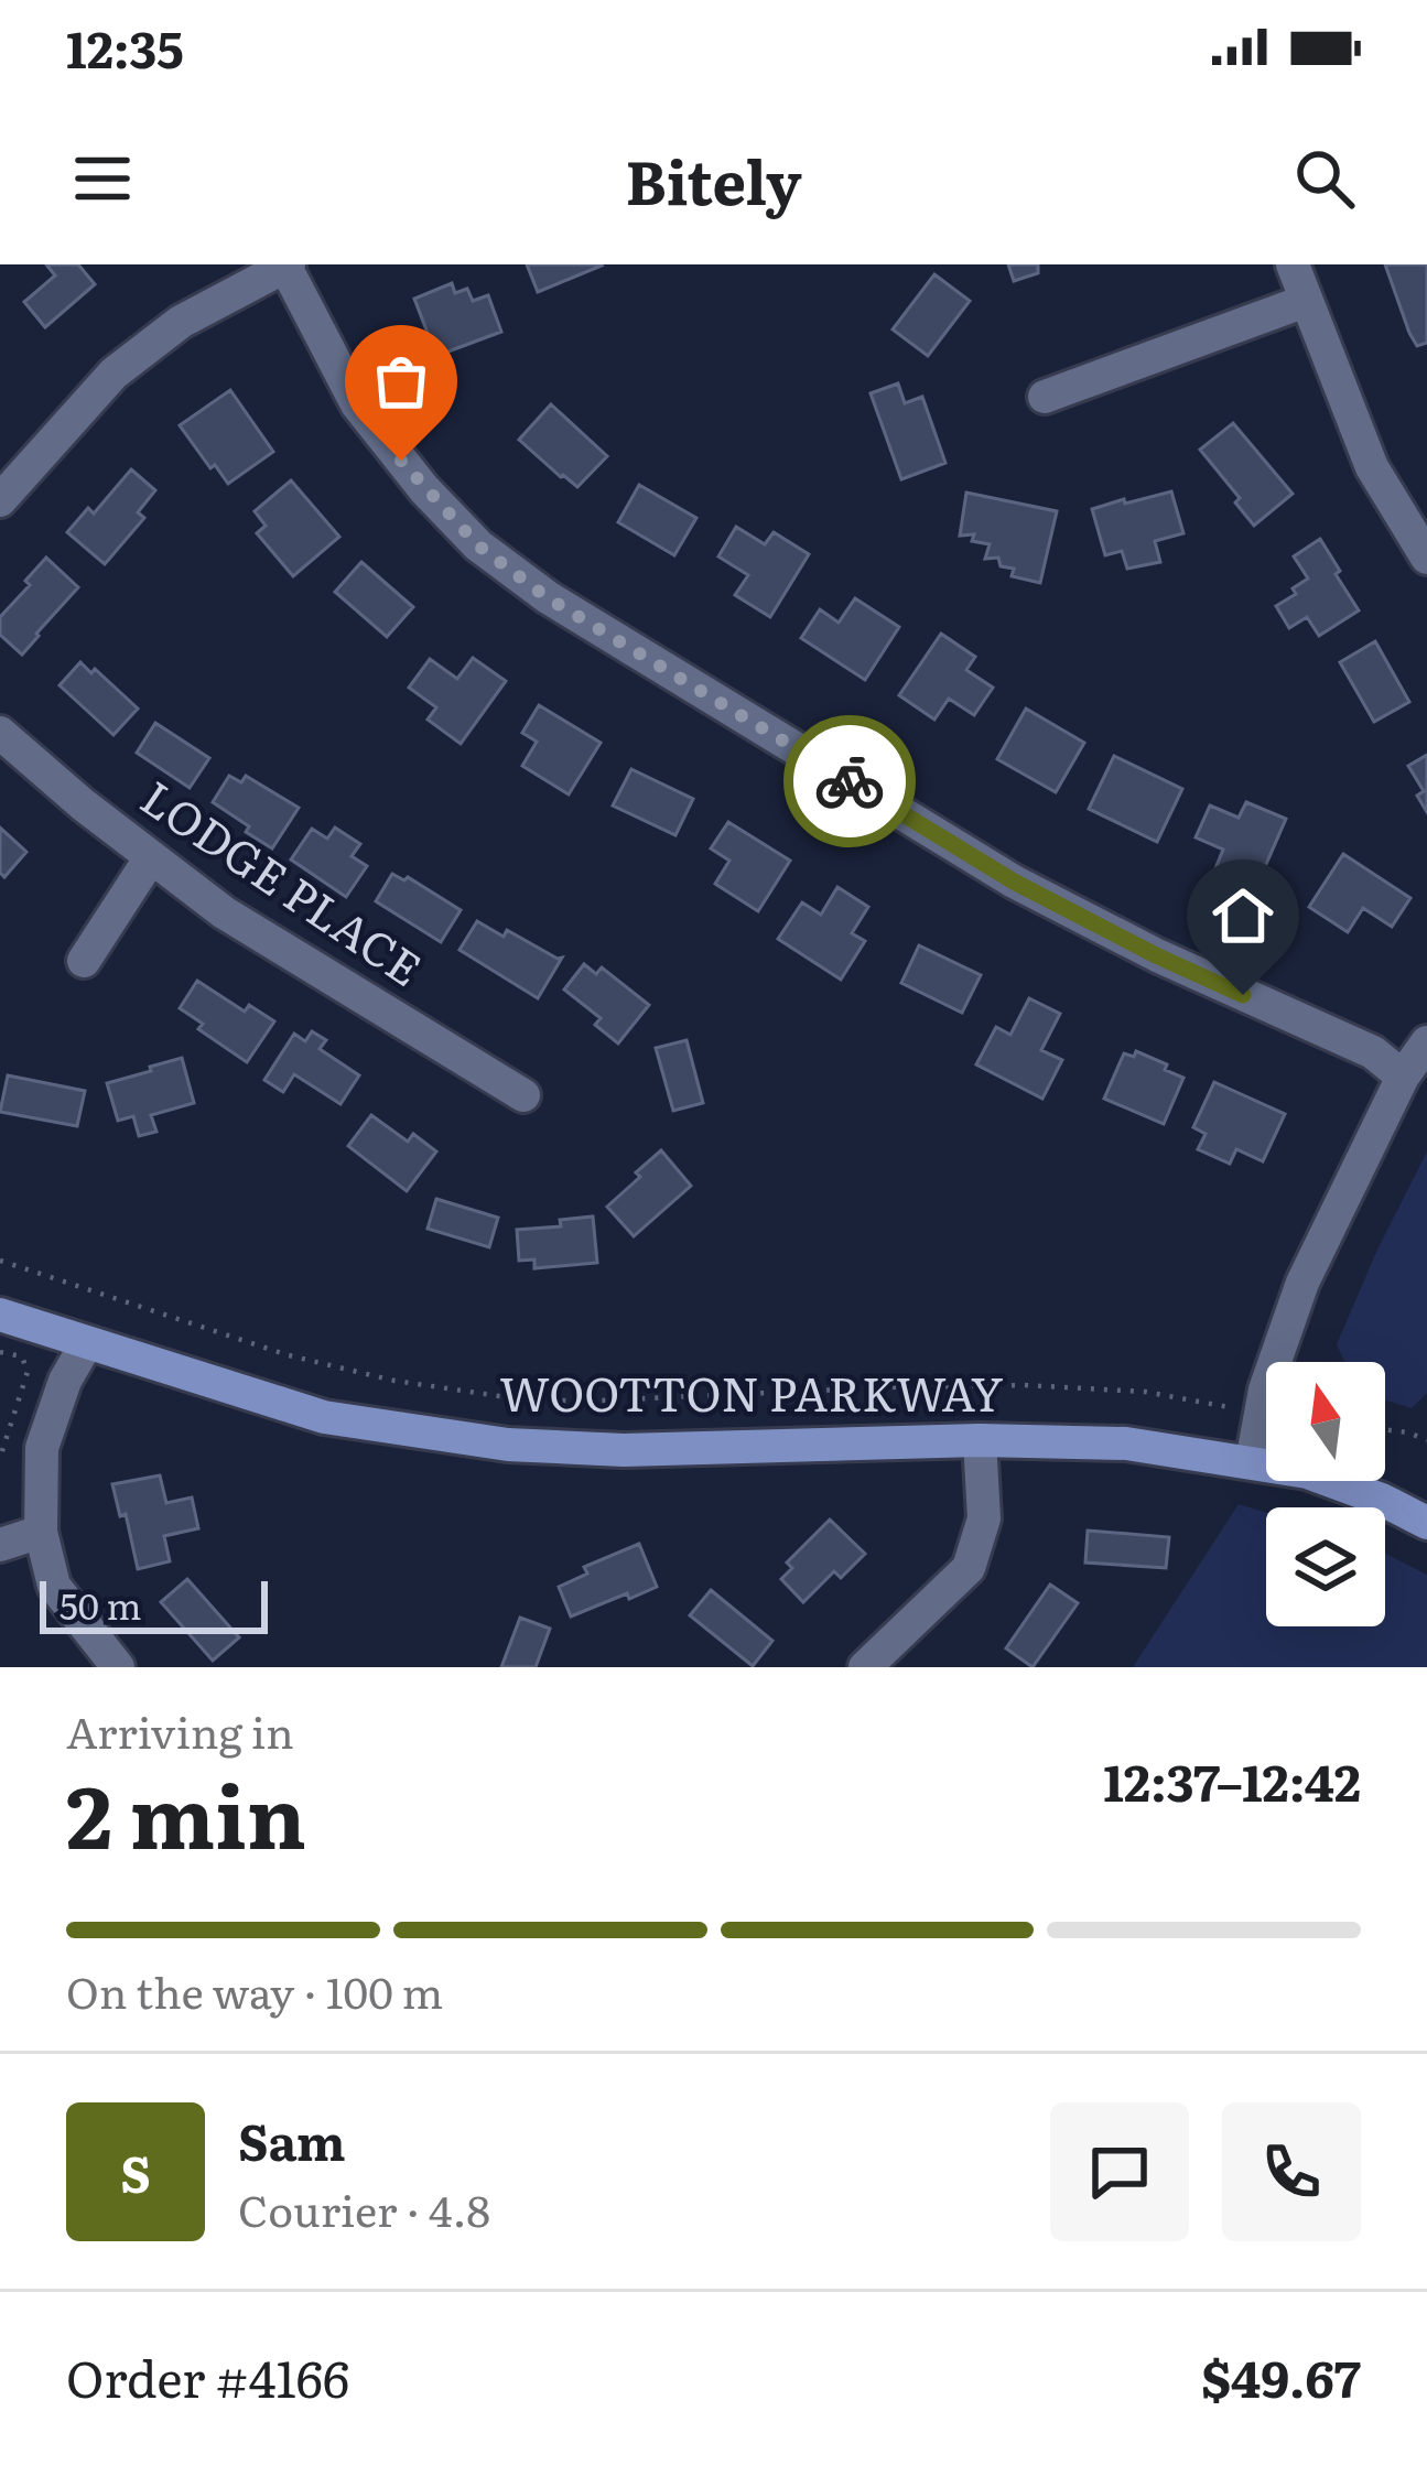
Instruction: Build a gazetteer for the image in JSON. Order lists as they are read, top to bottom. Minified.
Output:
{"streets":{"main road":["WOOTTON PARKWAY"],"street":["LODGE PLACE"]},"scale_bar":"50 m","north":"top","page":{"status":"12:35","header":"Bitely","scale":"50 m","heading":["2 min","Arriving in","12:37–12:42"],"panel":["Sam","Courier · 4.8","Order #4166","$49.67"],"bar":"On the way · 100 m","round":"S"}}
